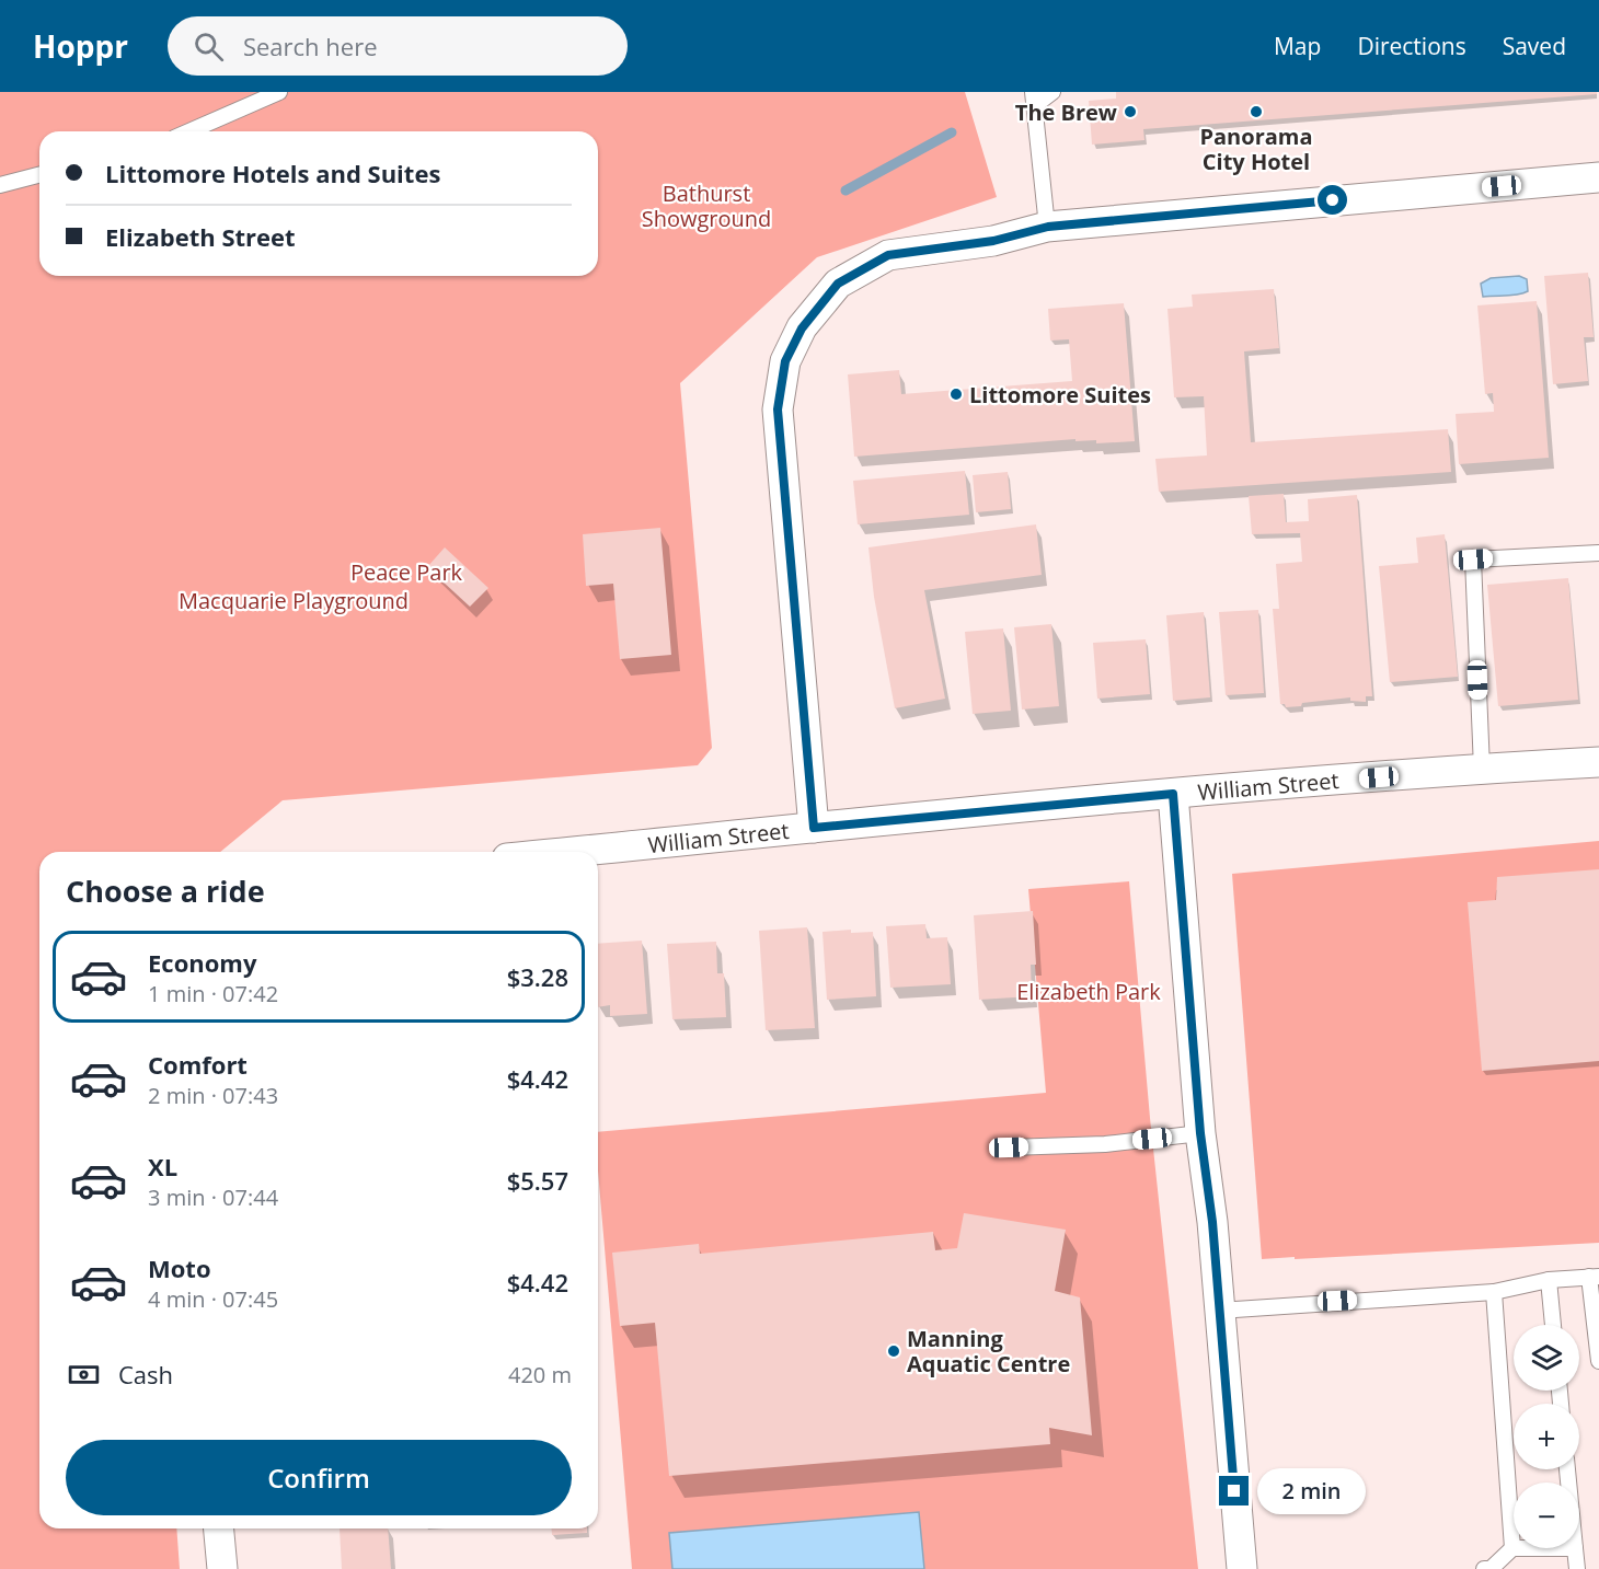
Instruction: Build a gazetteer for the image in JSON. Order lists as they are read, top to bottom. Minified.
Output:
{"streets":{"street":["William Street"]},"parks":["Bathurst Showground","Peace Park","Macquarie Playground","Elizabeth Park"],"places":["The Brew","Panorama City Hotel","Littomore Suites","Manning Aquatic Centre"],"page":{"header":"Hoppr","search":"Search here","nav":["Map","Directions","Saved"],"banner":["Littomore Hotels and Suites","Elizabeth Street"],"heading":"Choose a ride","list":[{"name":"Economy","note":"1 min · 07:42","value":"$3.28"},{"name":"Comfort","note":"2 min · 07:43","value":"$4.42"},{"name":"XL","note":"3 min · 07:44","value":"$5.57"},{"name":"Moto","note":"4 min · 07:45","value":"$4.42"}],"map_buttons":["+","−"],"pay":["Cash","420 m"],"buttons":"Confirm","bubble":"2 min"}}
